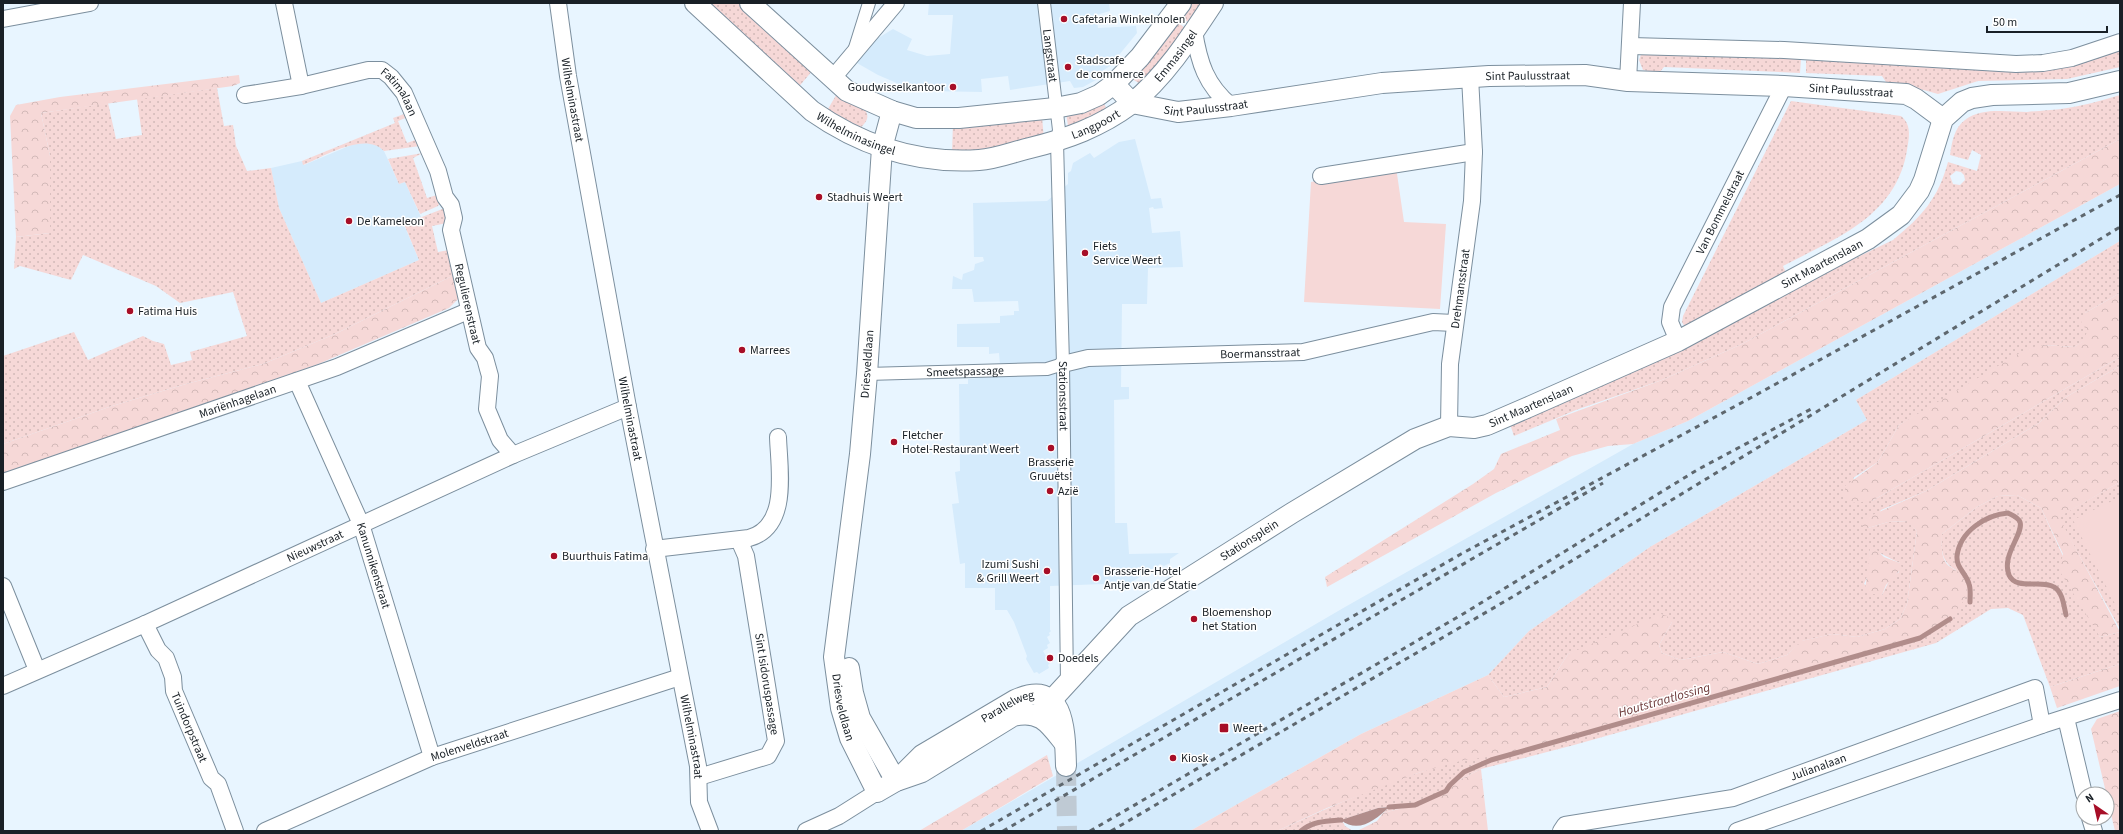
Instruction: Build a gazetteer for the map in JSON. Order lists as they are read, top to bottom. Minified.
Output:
{"streets":{"street":["Emmasingel","Langstraat","Sint Paulusstraat","Fatimalaan","Wilhelminastraat","Langpoort","Wilhelminasingel","Van Bommelstraat","Sint Maartenslaan","Drehmansstraat","Regulierenstraat","Boermansstraat","Driesveldlaan","Smeetspassage","Stationsstraat","Mariënhagelaan","Stationsplein","Nieuwstraat","Kanunnikenstraat","Sint Isidoruspassage","Parallelweg","Tuindorpstraat","Molenveldstraat","Julianalaan"]},"crossings":[["Emmasingel","Sint Paulusstraat"],["Emmasingel","Langpoort"],["Langstraat","Langpoort"],["Langstraat","Stationsstraat"],["Sint Paulusstraat","Langpoort"],["Sint Paulusstraat","Van Bommelstraat"],["Sint Paulusstraat","Sint Maartenslaan"],["Sint Paulusstraat","Drehmansstraat"],["Fatimalaan","Regulierenstraat"],["Wilhelminastraat","Nieuwstraat"],["Wilhelminastraat","Sint Isidoruspassage"],["Wilhelminastraat","Molenveldstraat"],["Langpoort","Wilhelminasingel"],["Langpoort","Stationsstraat"],["Wilhelminasingel","Driesveldlaan"],["Wilhelminasingel","Stationsstraat"],["Van Bommelstraat","Sint Maartenslaan"],["Sint Maartenslaan","Stationsplein"],["Drehmansstraat","Boermansstraat"],["Drehmansstraat","Stationsplein"],["Regulierenstraat","Mariënhagelaan"],["Regulierenstraat","Nieuwstraat"],["Boermansstraat","Smeetspassage"],["Boermansstraat","Stationsstraat"],["Driesveldlaan","Smeetspassage"],["Driesveldlaan","Parallelweg"],["Smeetspassage","Stationsstraat"],["Stationsstraat","Stationsplein"],["Mariënhagelaan","Kanunnikenstraat"],["Stationsplein","Parallelweg"],["Nieuwstraat","Kanunnikenstraat"],["Nieuwstraat","Tuindorpstraat"],["Kanunnikenstraat","Molenveldstraat"]],"water":["Houtstraatlossing"],"places":{"other":["Cafetaria Winkelmolen","Stadscafe de commerce","Goudwisselkantoor","Stadhuis Weert","De Kameleon","Fiets Service Weert","Fatima Huis","Marrees","Fletcher Hotel-Restaurant Weert","Brasserie Gruuëts!","Azië","Buurthuis Fatima","Izumi Sushi & Grill Weert","Brasserie-Hotel Antje van de Statie","Bloemenshop het Station","Doedels","Kiosk"],"transit":["Weert"]},"scale_bar":"50 m","north":"top left"}
